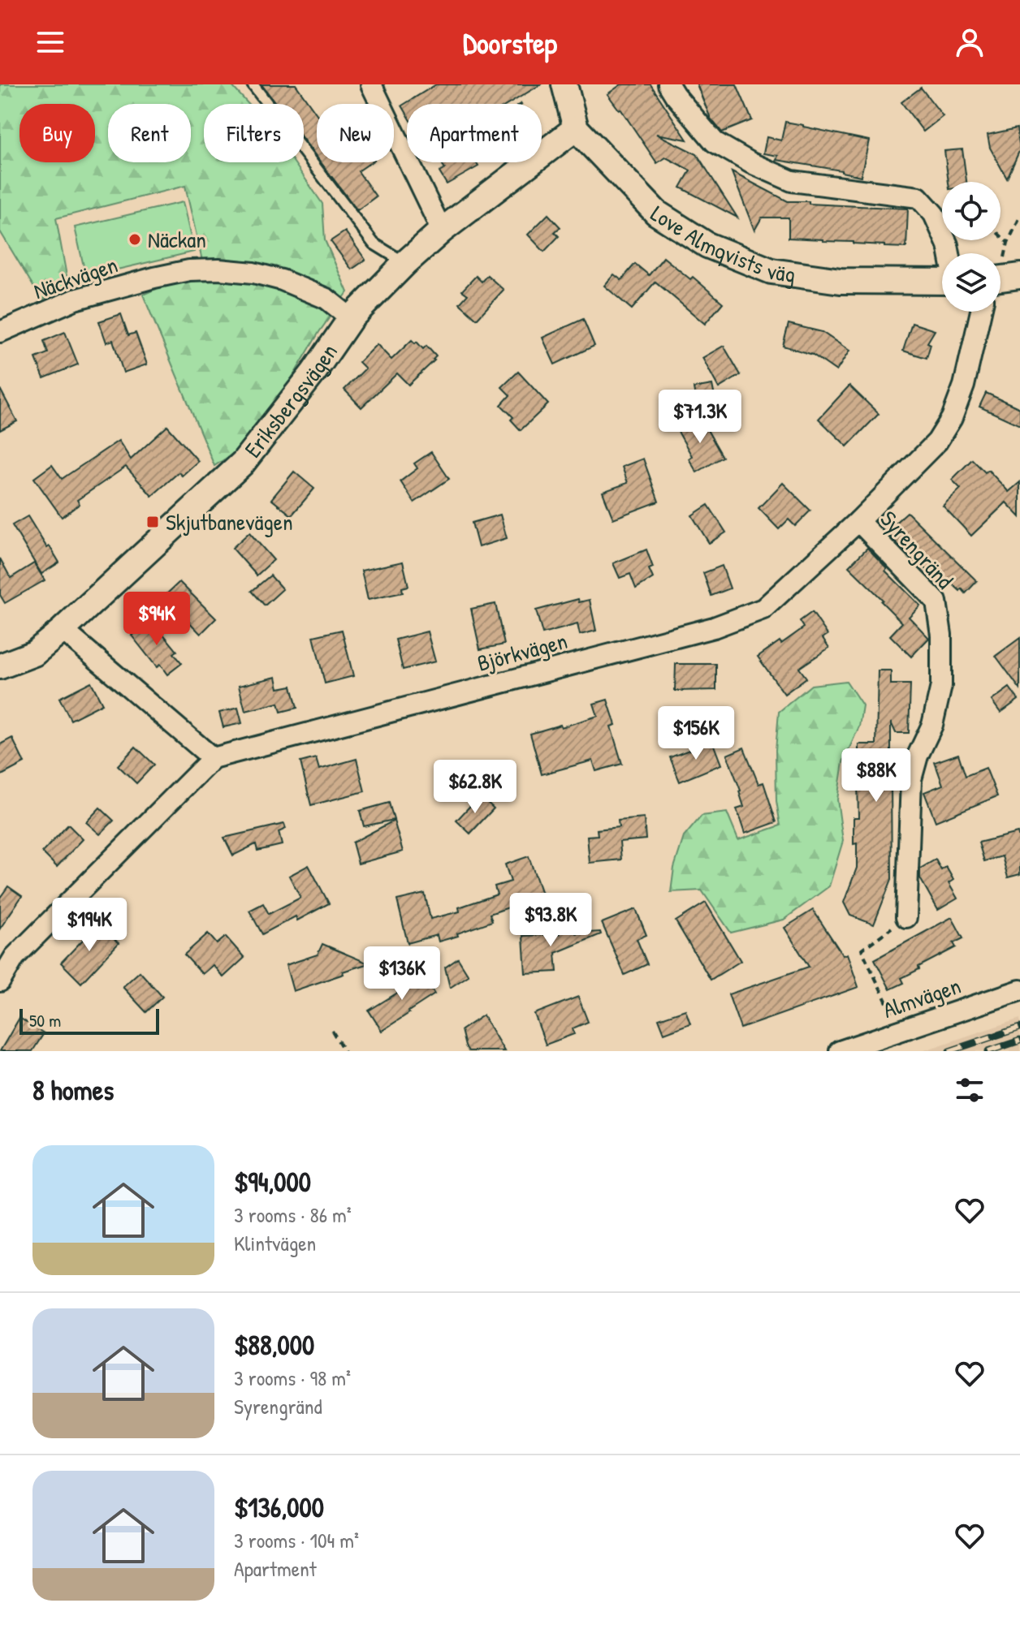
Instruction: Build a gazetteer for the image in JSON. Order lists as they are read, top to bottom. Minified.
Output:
{"streets":{"street":["Love Almqvists väg","Näckvägen","Eriksbergsvägen","Syrengränd","Björkvägen","Almvägen"]},"crossings":[["Love Almqvists väg","Eriksbergsvägen"],["Näckvägen","Eriksbergsvägen"],["Syrengränd","Björkvägen"]],"places":{"other":["Näckan"],"transit":["Skjutbanevägen"]},"scale_bar":"50 m","page":{"header":"Doorstep","chip":["Buy","Rent","Filters","New","Apartment"],"price":["$71.3K","$94K","$156K","$88K","$62.8K","$93.8K","$194K","$136K"],"scale":"50 m","heading":"8 homes","list":[{"name":"$94,000","note":"3 rooms · 86 m² · Klintvägen"},{"name":"$88,000","note":"3 rooms · 98 m² · Syrengränd"},{"name":"$136,000","note":"3 rooms · 104 m² · Apartment"}]}}
